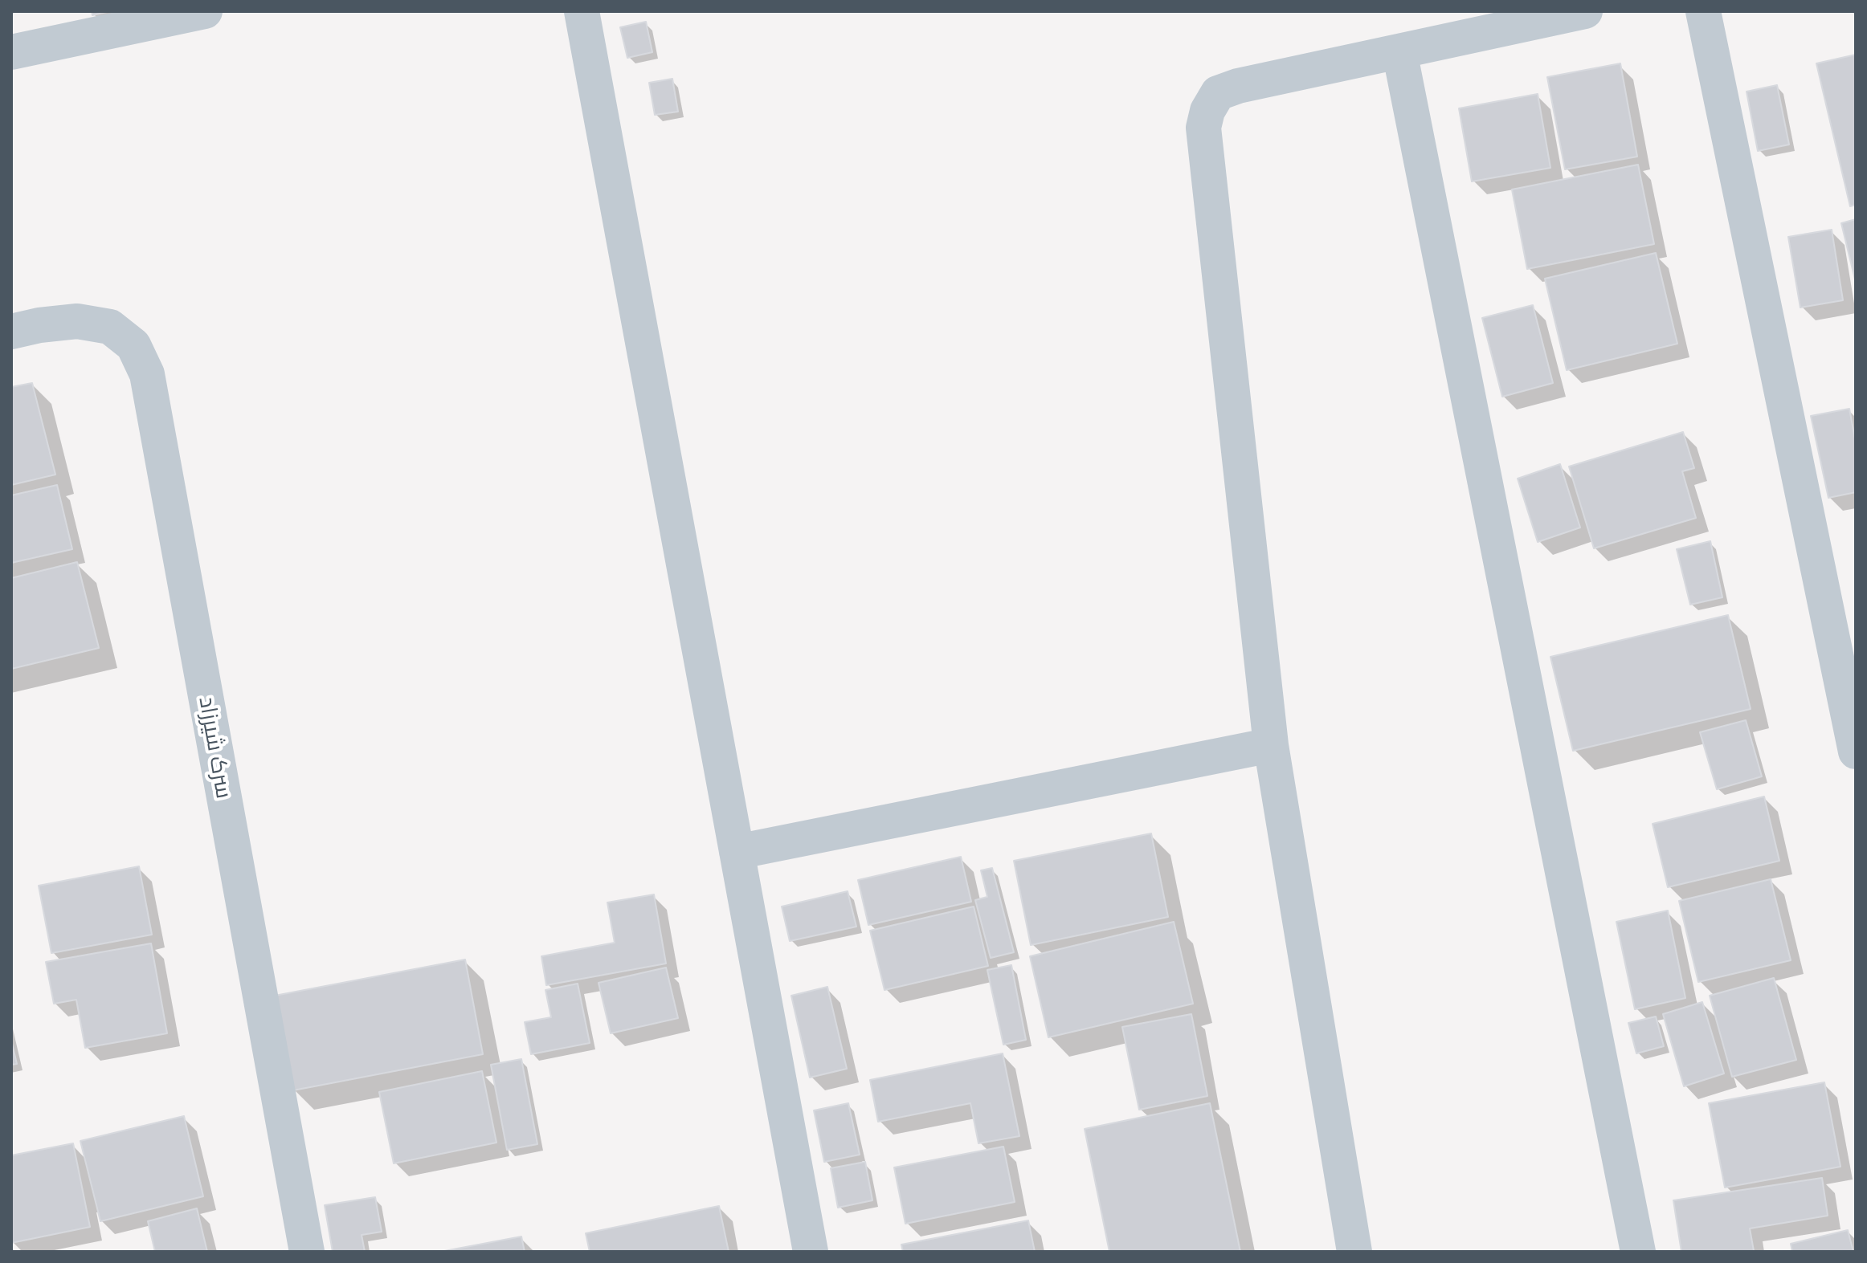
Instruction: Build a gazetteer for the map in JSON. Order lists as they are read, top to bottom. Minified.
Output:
{"streets":{"street":["سرک شیرزاد"]}}
